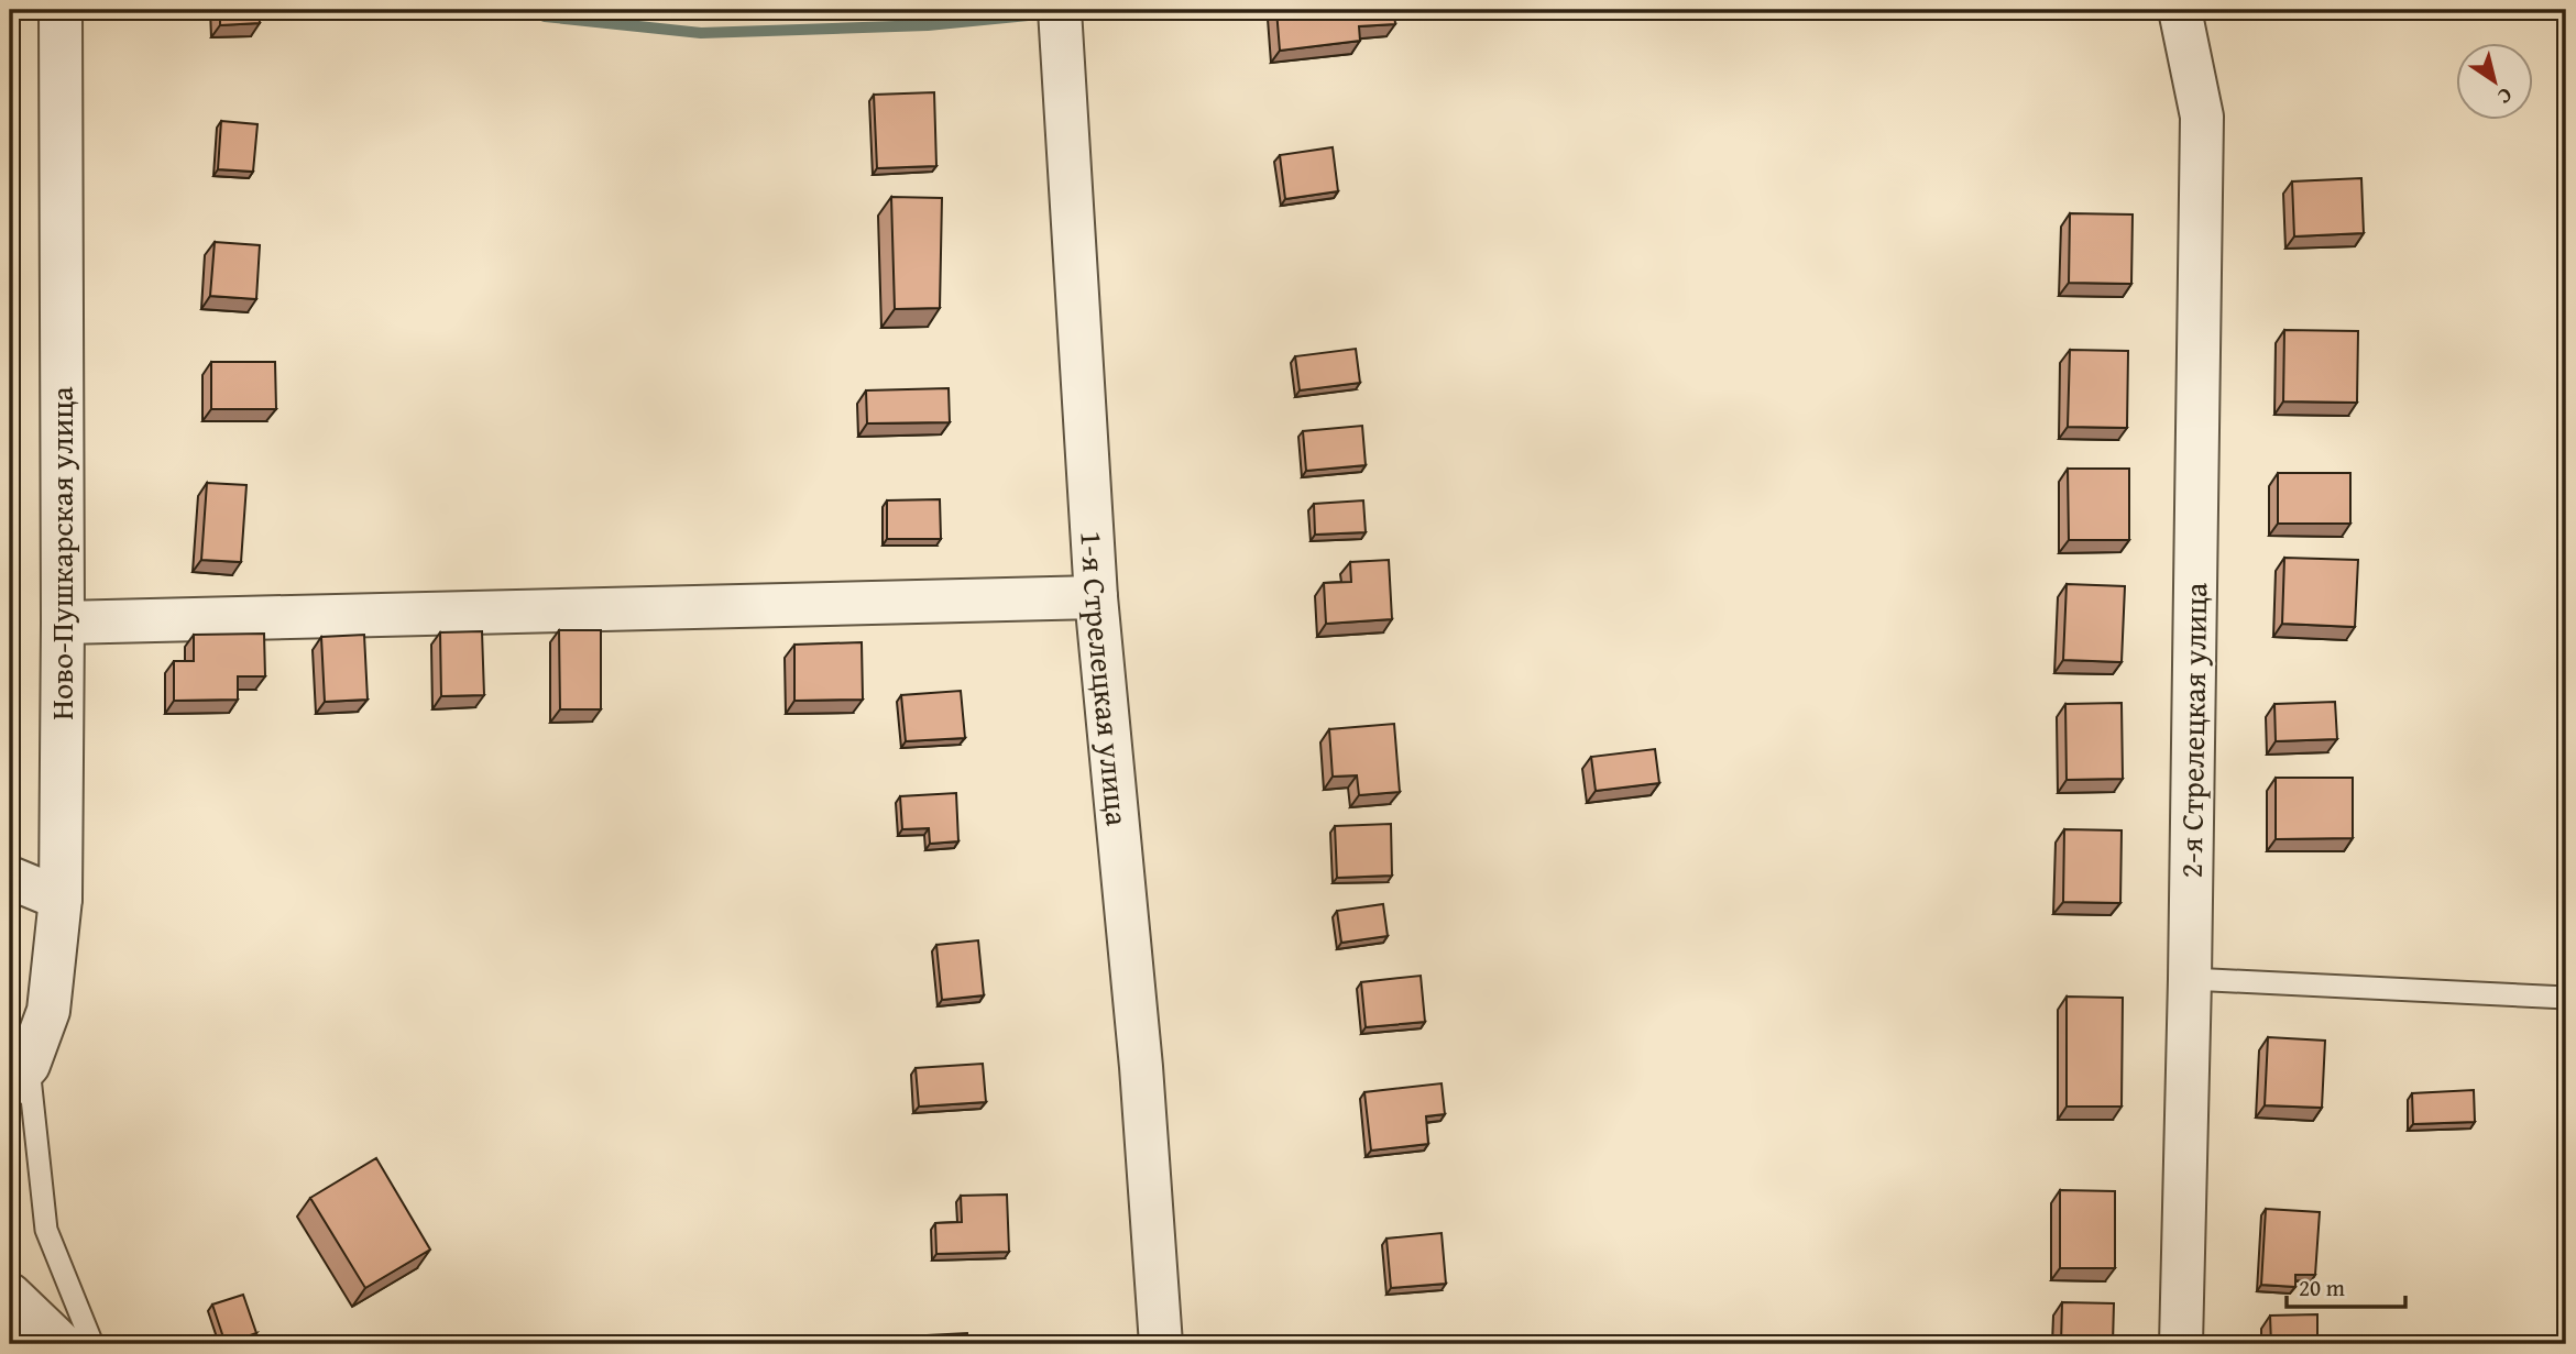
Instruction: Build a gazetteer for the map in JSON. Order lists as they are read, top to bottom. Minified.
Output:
{"streets":{"street":["Ново-Пушкарская улица","1-я Стрелецкая улица","2-я Стрелецкая улица"]},"scale_bar":"20 m","north":"bottom right"}
